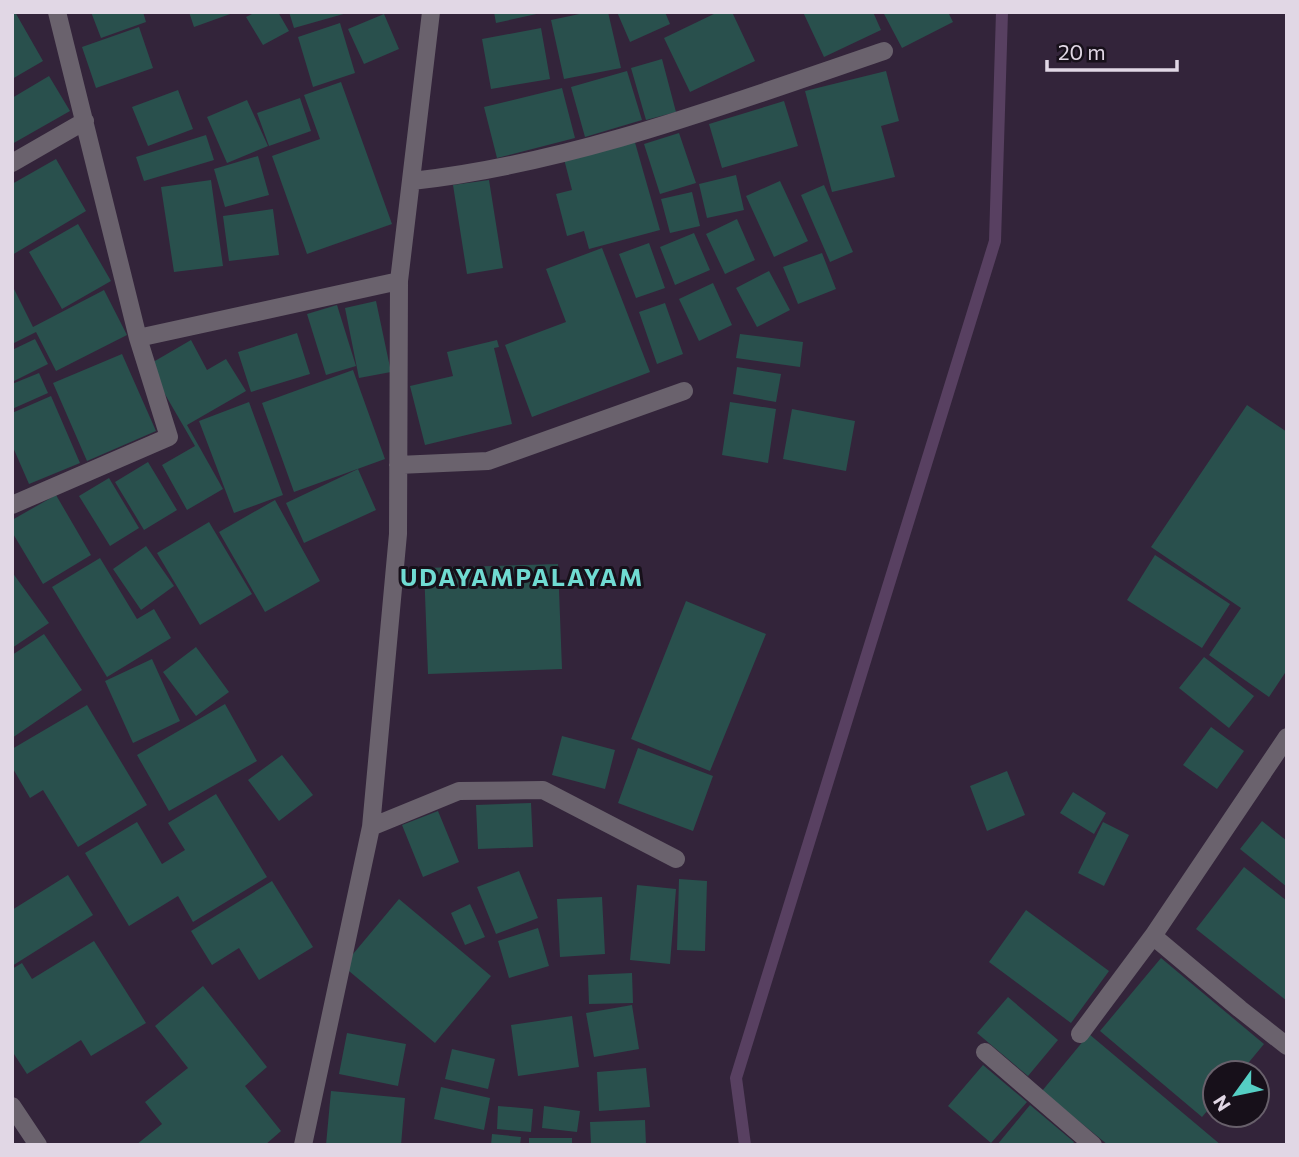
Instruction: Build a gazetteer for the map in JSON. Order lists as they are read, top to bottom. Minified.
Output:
{"districts":["UDAYAMPALAYAM"],"scale_bar":"20 m","north":"bottom left"}
